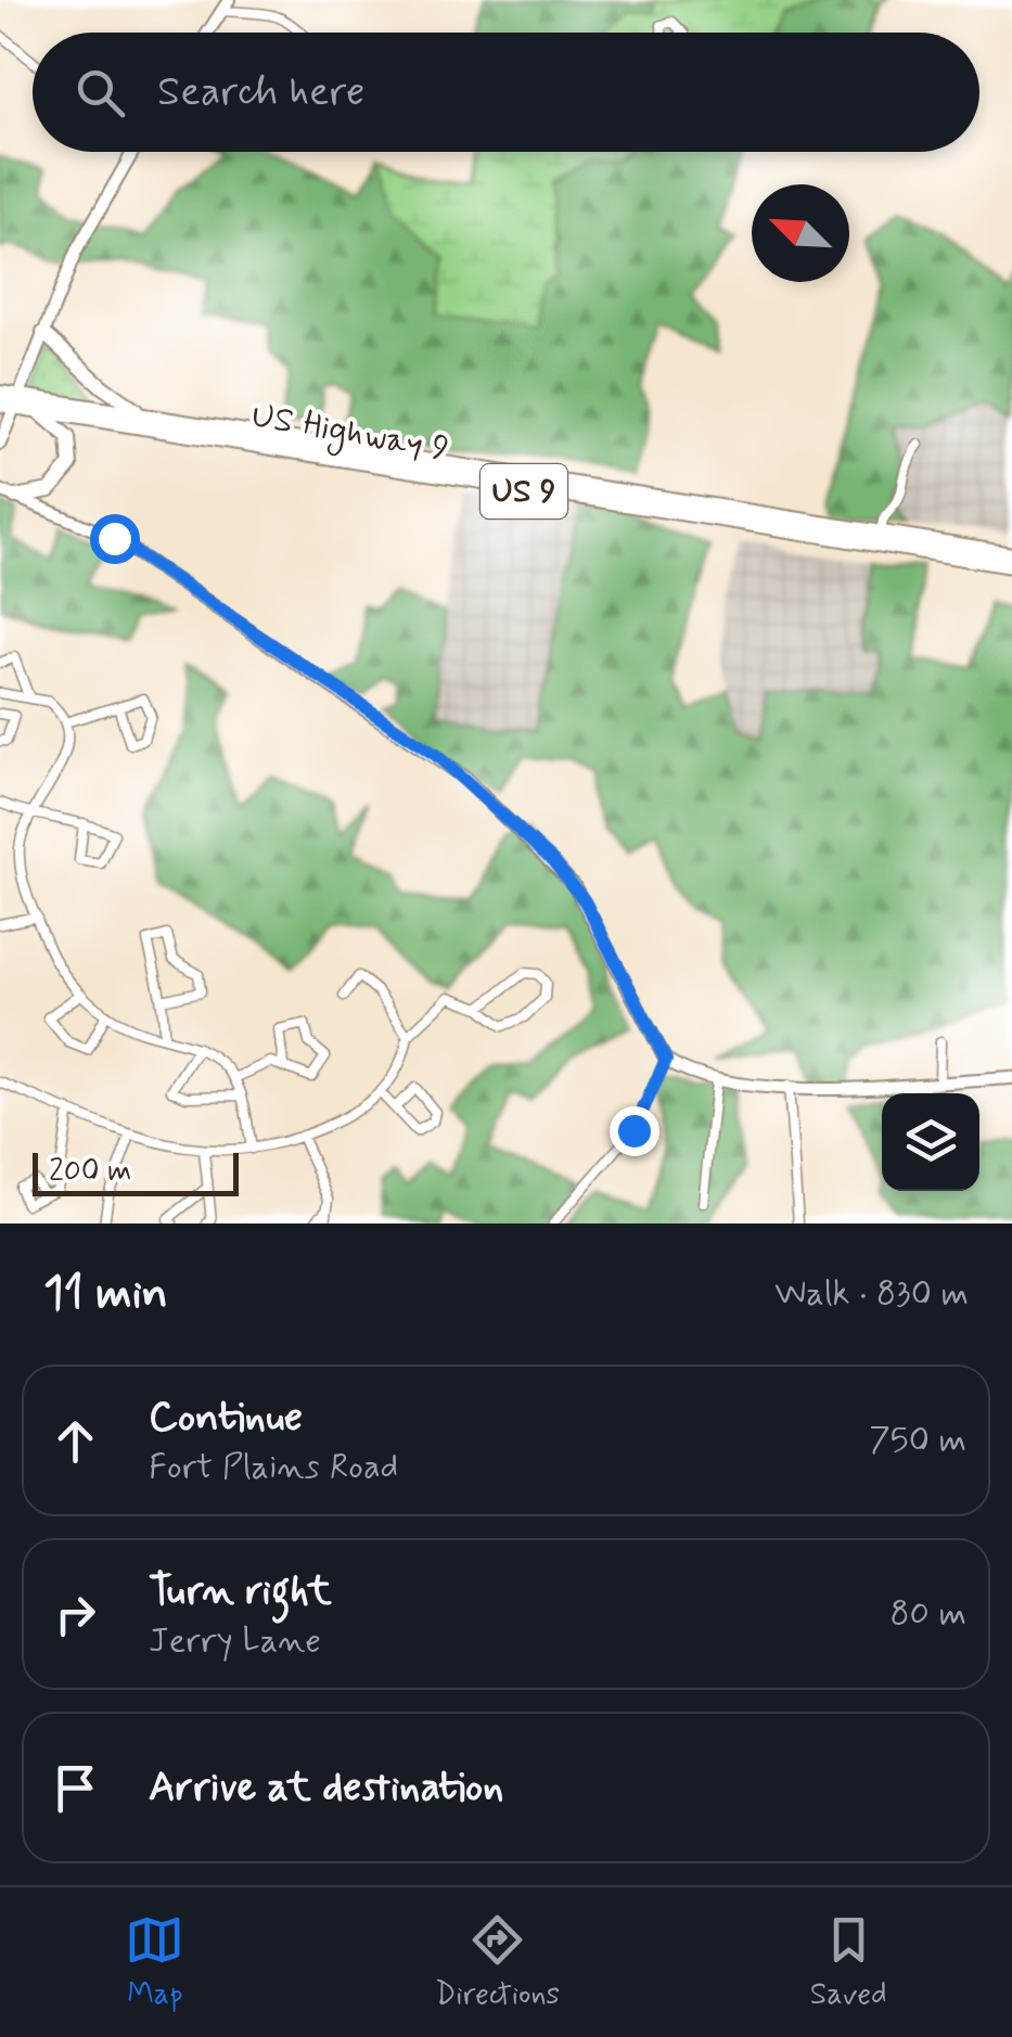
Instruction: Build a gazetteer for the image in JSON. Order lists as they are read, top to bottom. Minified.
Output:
{"streets":{"highway":["US Highway 9","US 9"]},"scale_bar":"200 m","north":"top left","page":{"search":"Search here","scale":"200 m","heading":["11 min","Walk · 830 m"],"list":[["Continue","Fort Plains Road","750 m"],["Turn right","Jerry Lane","80 m"],"Arrive at destination"],"nav":["Map","Directions","Saved"]}}
